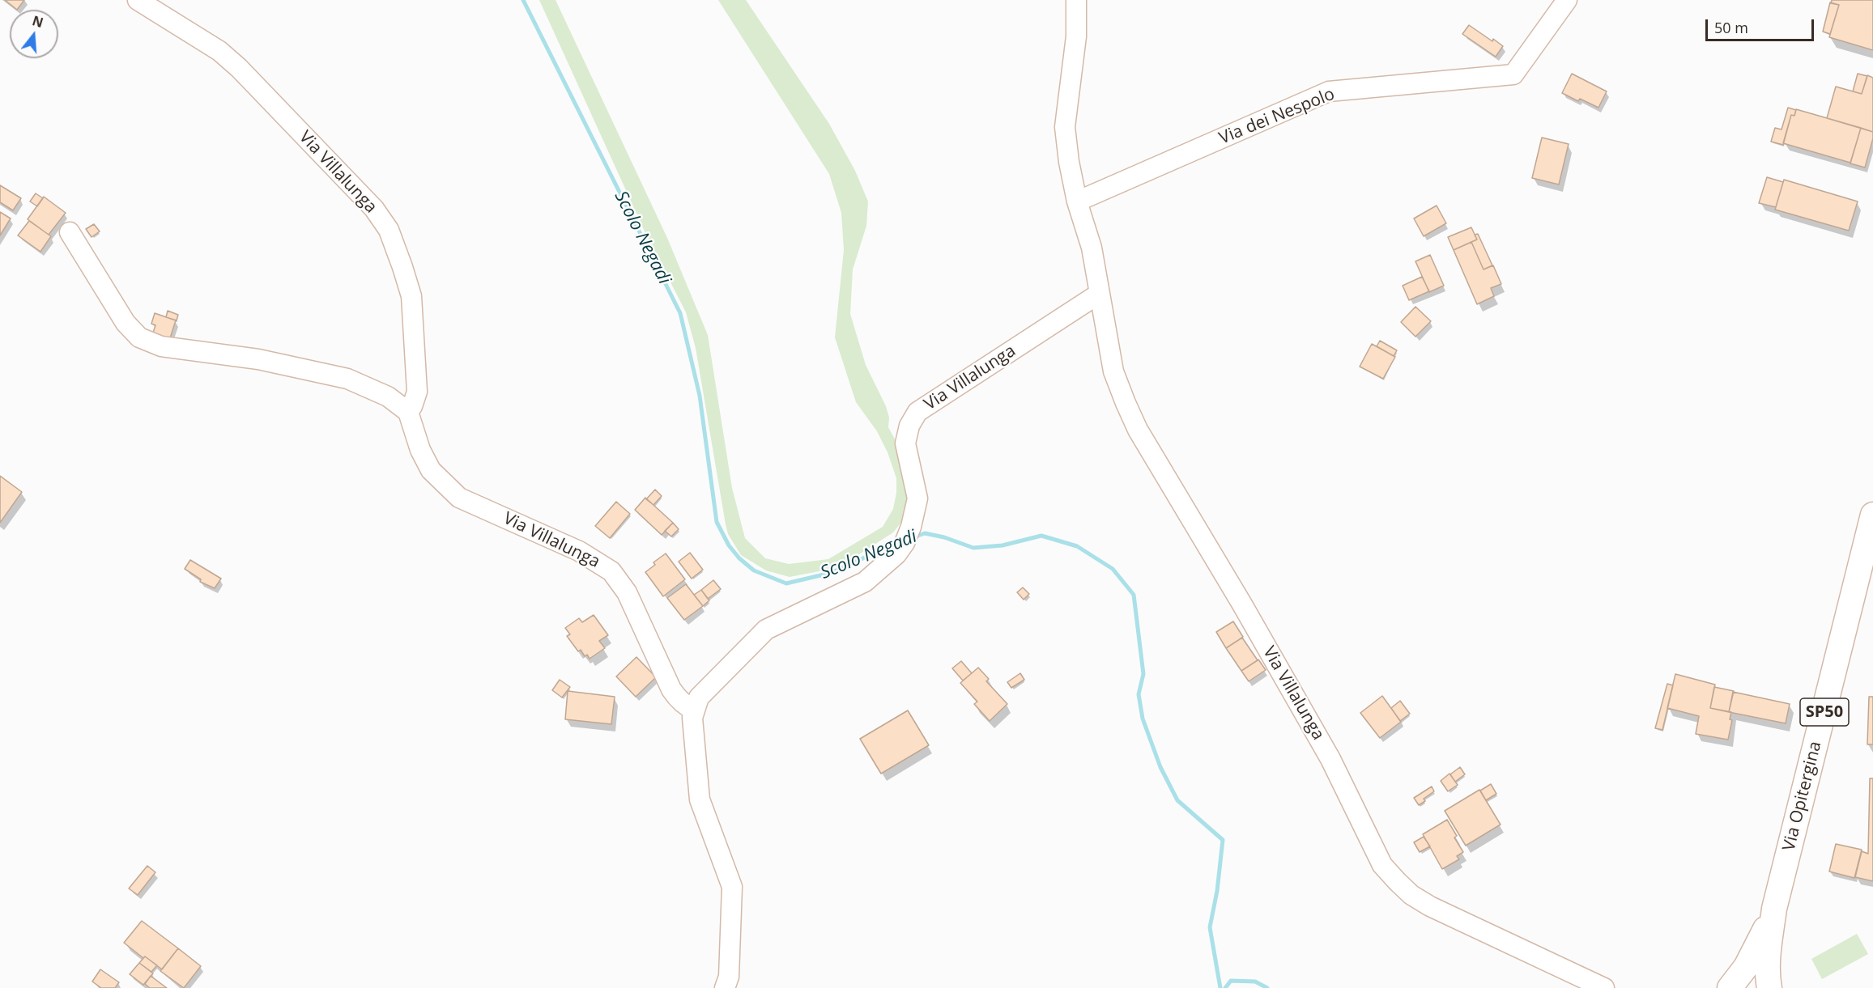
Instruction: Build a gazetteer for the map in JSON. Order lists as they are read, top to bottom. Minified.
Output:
{"streets":{"main road":["SP50","Via Opitergina"],"street":["Via dei Nespolo","Via Villalunga"]},"crossings":[["Via dei Nespolo","Via Villalunga"]],"water":["Scolo Negadi"],"scale_bar":"50 m","north":"top"}
